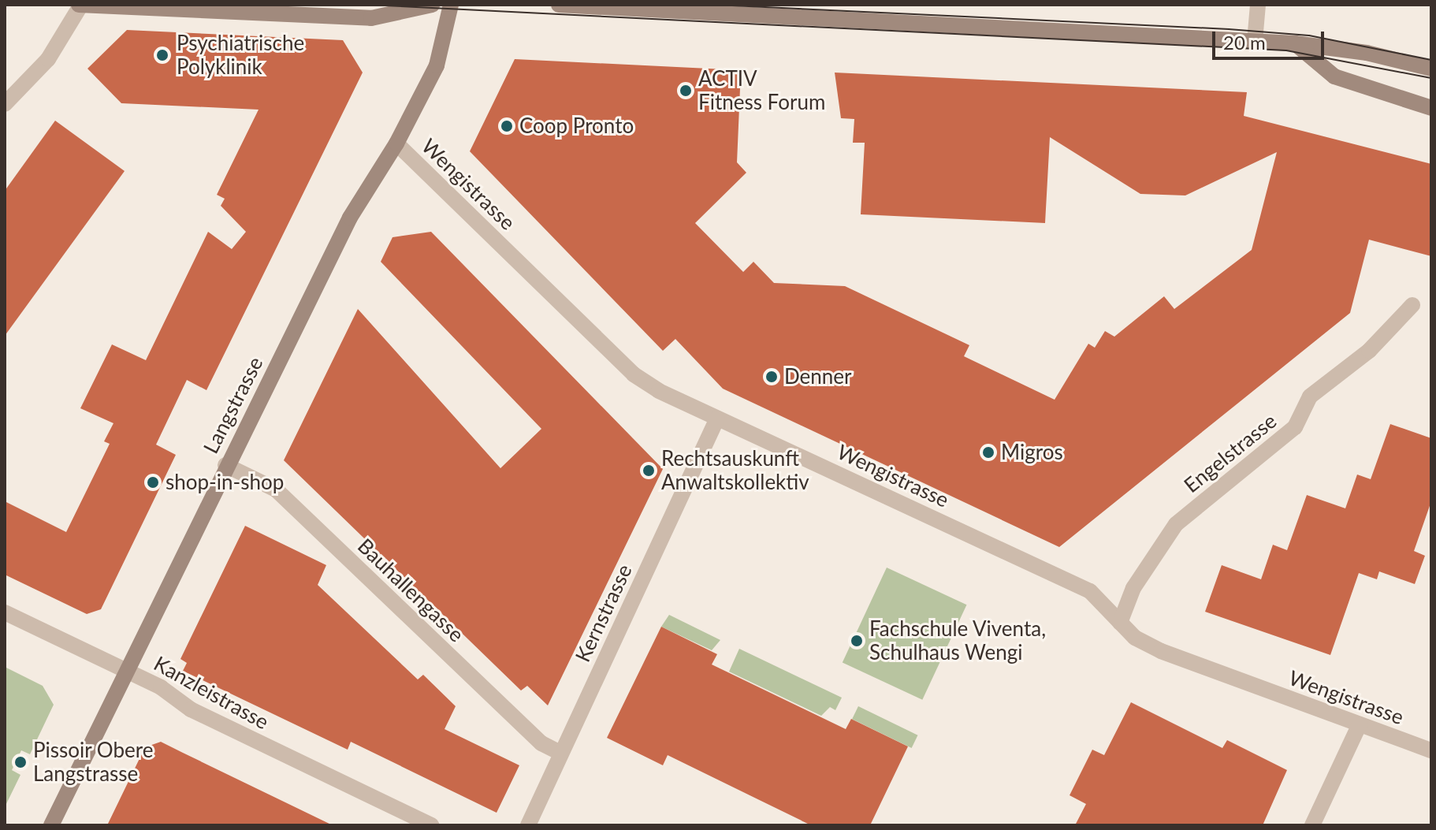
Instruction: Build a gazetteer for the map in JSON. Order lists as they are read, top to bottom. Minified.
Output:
{"streets":{"street":["Wengistrasse","Langstrasse","Engelstrasse","Bauhallengasse","Kernstrasse","Kanzleistrasse"]},"crossings":[["Wengistrasse","Langstrasse"],["Wengistrasse","Engelstrasse"],["Wengistrasse","Kernstrasse"],["Langstrasse","Bauhallengasse"],["Langstrasse","Kanzleistrasse"],["Bauhallengasse","Kernstrasse"]],"places":["Psychiatrische Polyklinik","ACTIV Fitness Forum","Coop Pronto","Denner","Migros","Rechtsauskunft Anwaltskollektiv","shop-in-shop","Fachschule Viventa, Schulhaus Wengi","Pissoir Obere Langstrasse"],"scale_bar":"20 m"}
